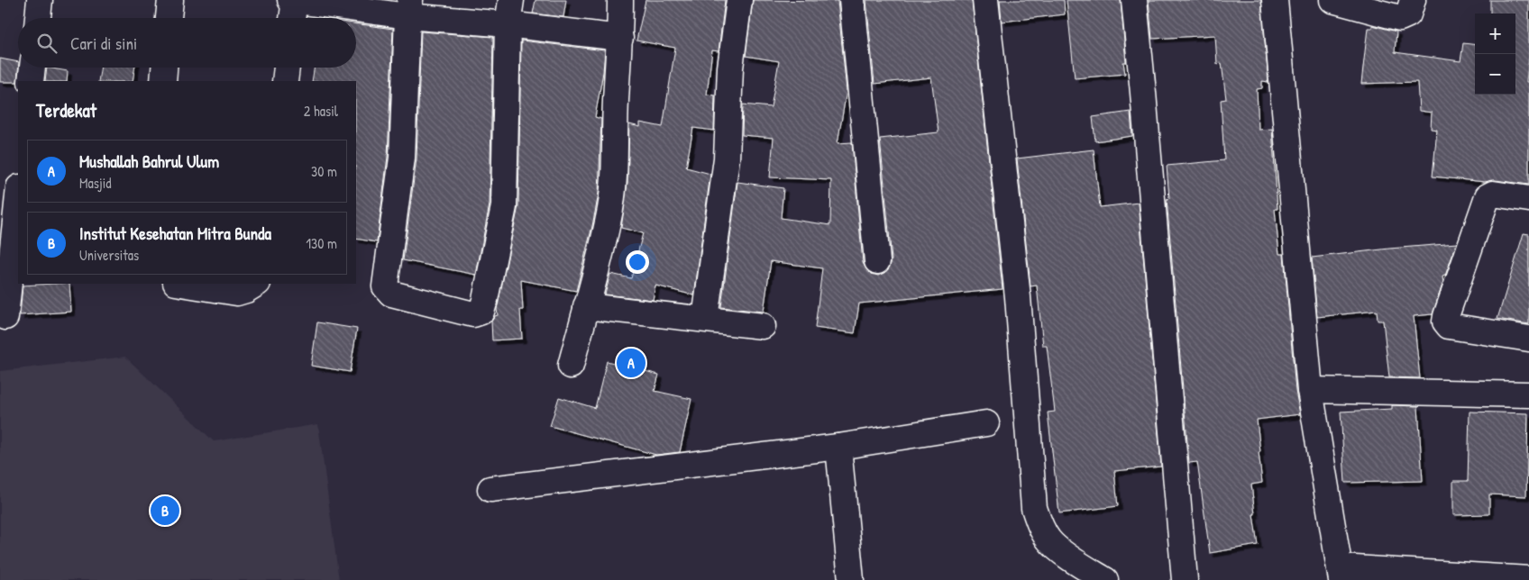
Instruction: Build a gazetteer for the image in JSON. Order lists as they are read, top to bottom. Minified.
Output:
{"page":{"map_buttons":["+","−"],"search":"Cari di sini","heading":["Terdekat","2 hasil"],"list":[{"mark":"A","name":"Mushallah Bahrul Ulum","note":"Masjid","value":"30 m"},{"mark":"B","name":"Institut Kesehatan Mitra Bunda","note":"Universitas","value":"130 m"}],"pins":["A","B"]}}
